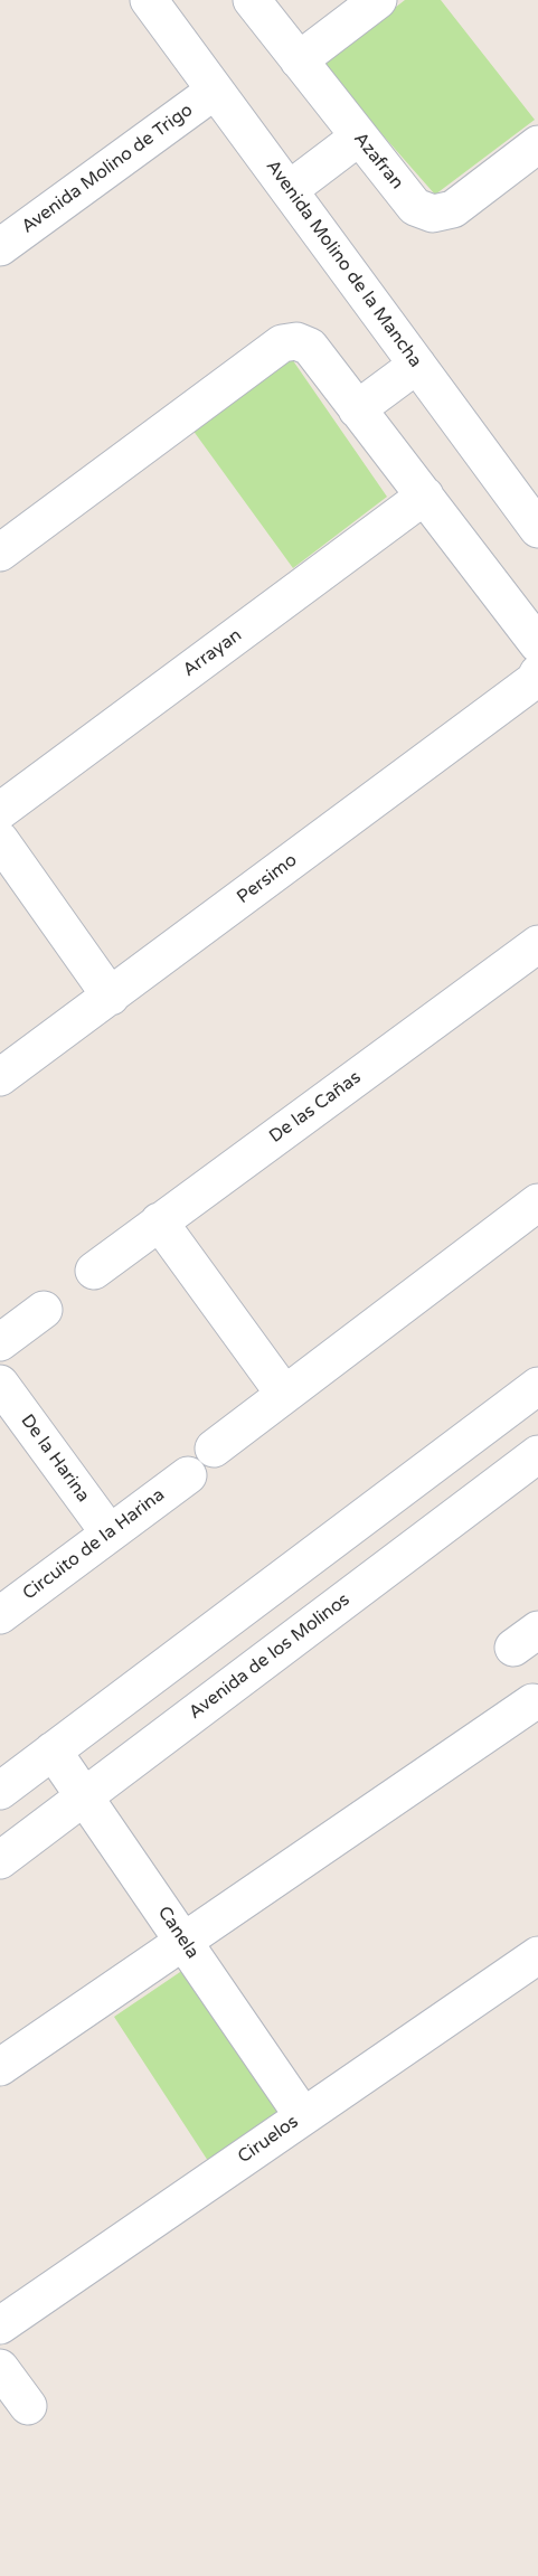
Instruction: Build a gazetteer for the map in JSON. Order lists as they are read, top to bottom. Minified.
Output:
{"streets":{"street":["Azafran","Avenida Molino de Trigo","Avenida Molino de la Mancha","Arrayan","Persimo","De las Cañas","De la Harina","Circuito de la Harina","Avenida de los Molinos","Canela","Ciruelos"]},"crossings":[["Avenida Molino de Trigo","Avenida Molino de la Mancha"],["De la Harina","Circuito de la Harina"],["Avenida de los Molinos","Canela"],["Canela","Ciruelos"]]}
